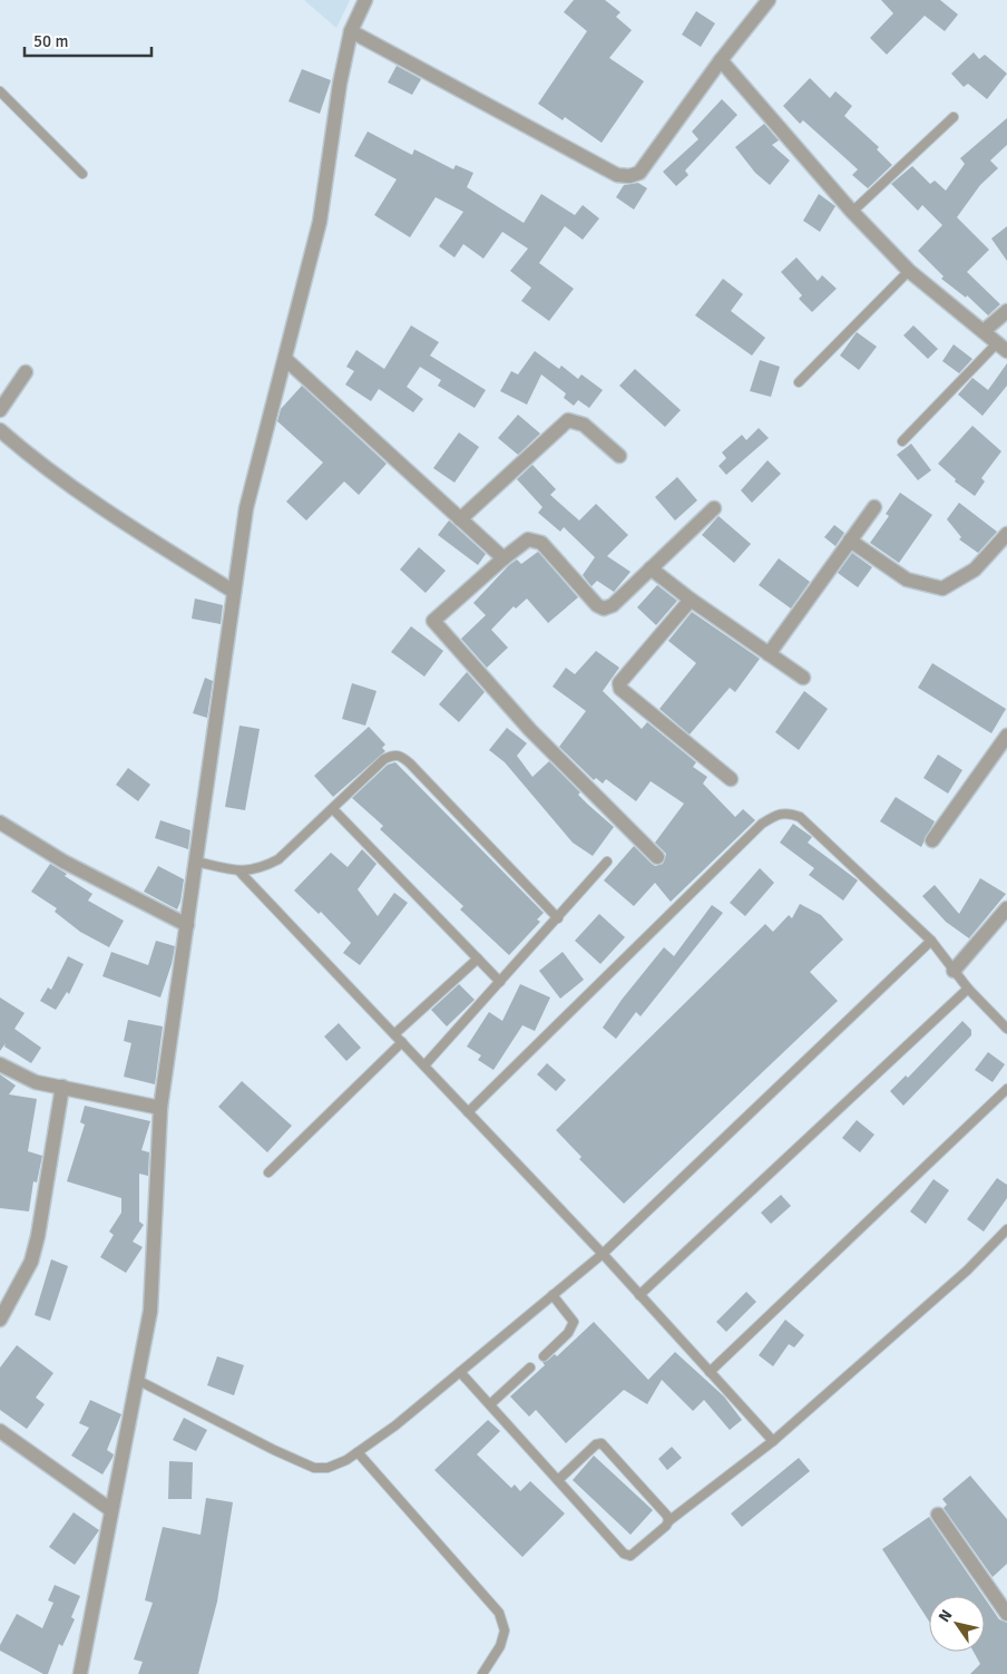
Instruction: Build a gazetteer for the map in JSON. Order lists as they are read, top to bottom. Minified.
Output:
{"scale_bar":"50 m","north":"top left"}
